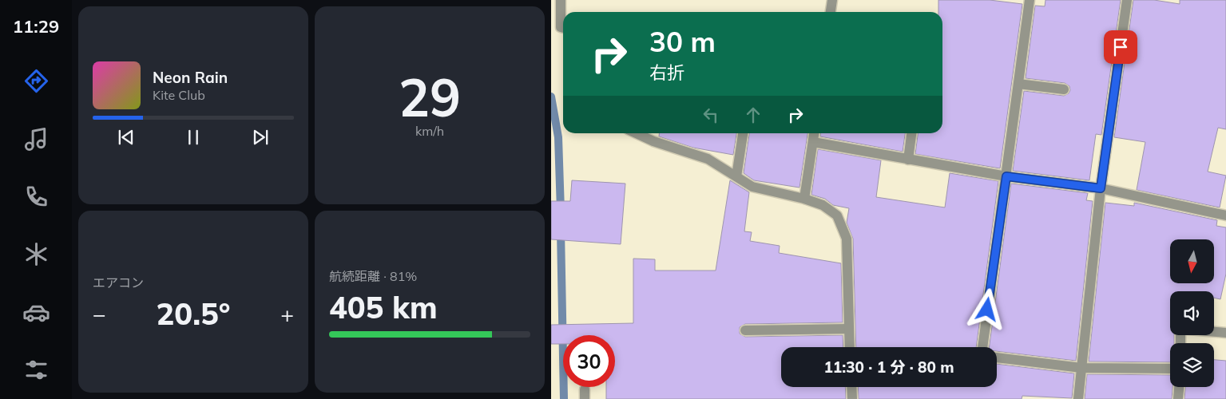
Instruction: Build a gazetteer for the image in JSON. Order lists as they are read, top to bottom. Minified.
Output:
{"north":"bottom","page":{"tabs":"11:29","tile":[["29","km/h"],"エアコン",["航続距離 · 81%","405 km"]],"turn":["30 m","右折"],"song":["Neon Rain","Kite Club"],"heat":["−","20.5°","+"],"limit":"30","trip":"11:30 · 1 分 · 80 m"}}
